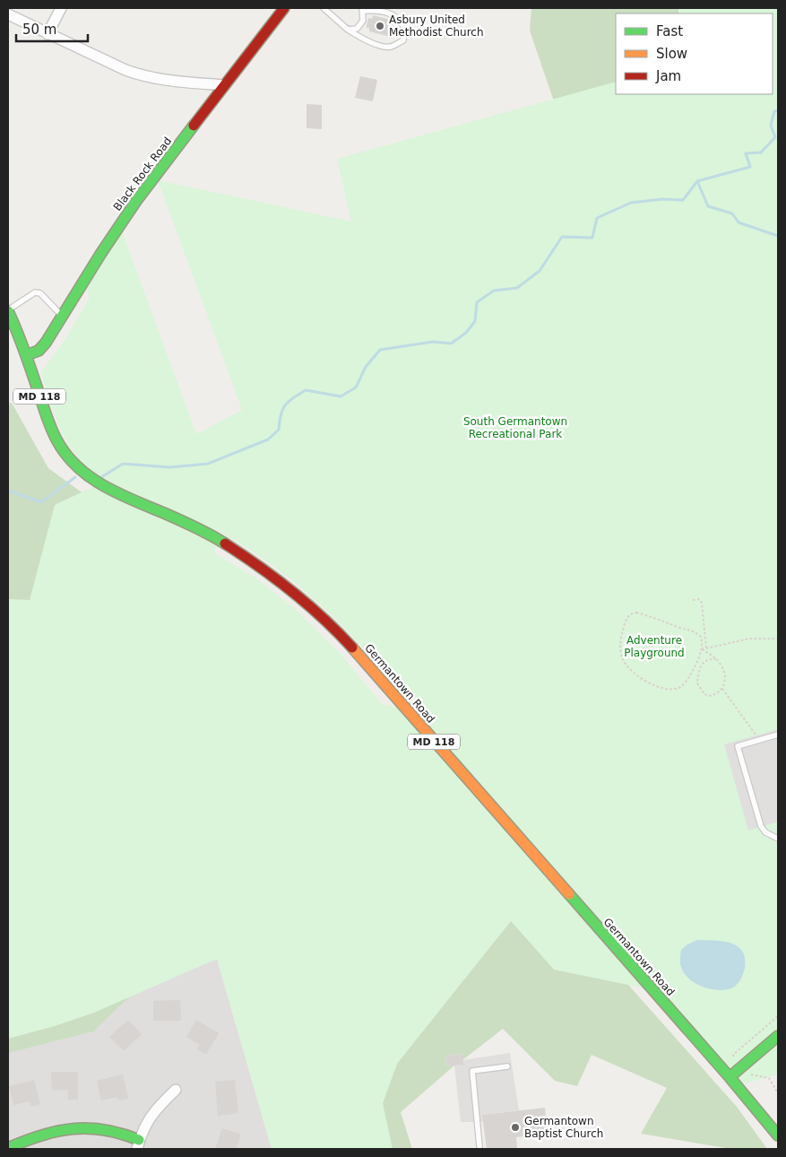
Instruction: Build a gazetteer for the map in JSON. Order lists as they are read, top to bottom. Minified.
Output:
{"streets":{"main road":["Black Rock Road","MD 118","Germantown Road"]},"crossings":[["Black Rock Road","Germantown Road"]],"parks":["South Germantown Recreational Park","Adventure Playground"],"places":["Asbury United Methodist Church","Germantown Baptist Church"],"legend":["Fast","Slow","Jam"],"scale_bar":"50 m"}
